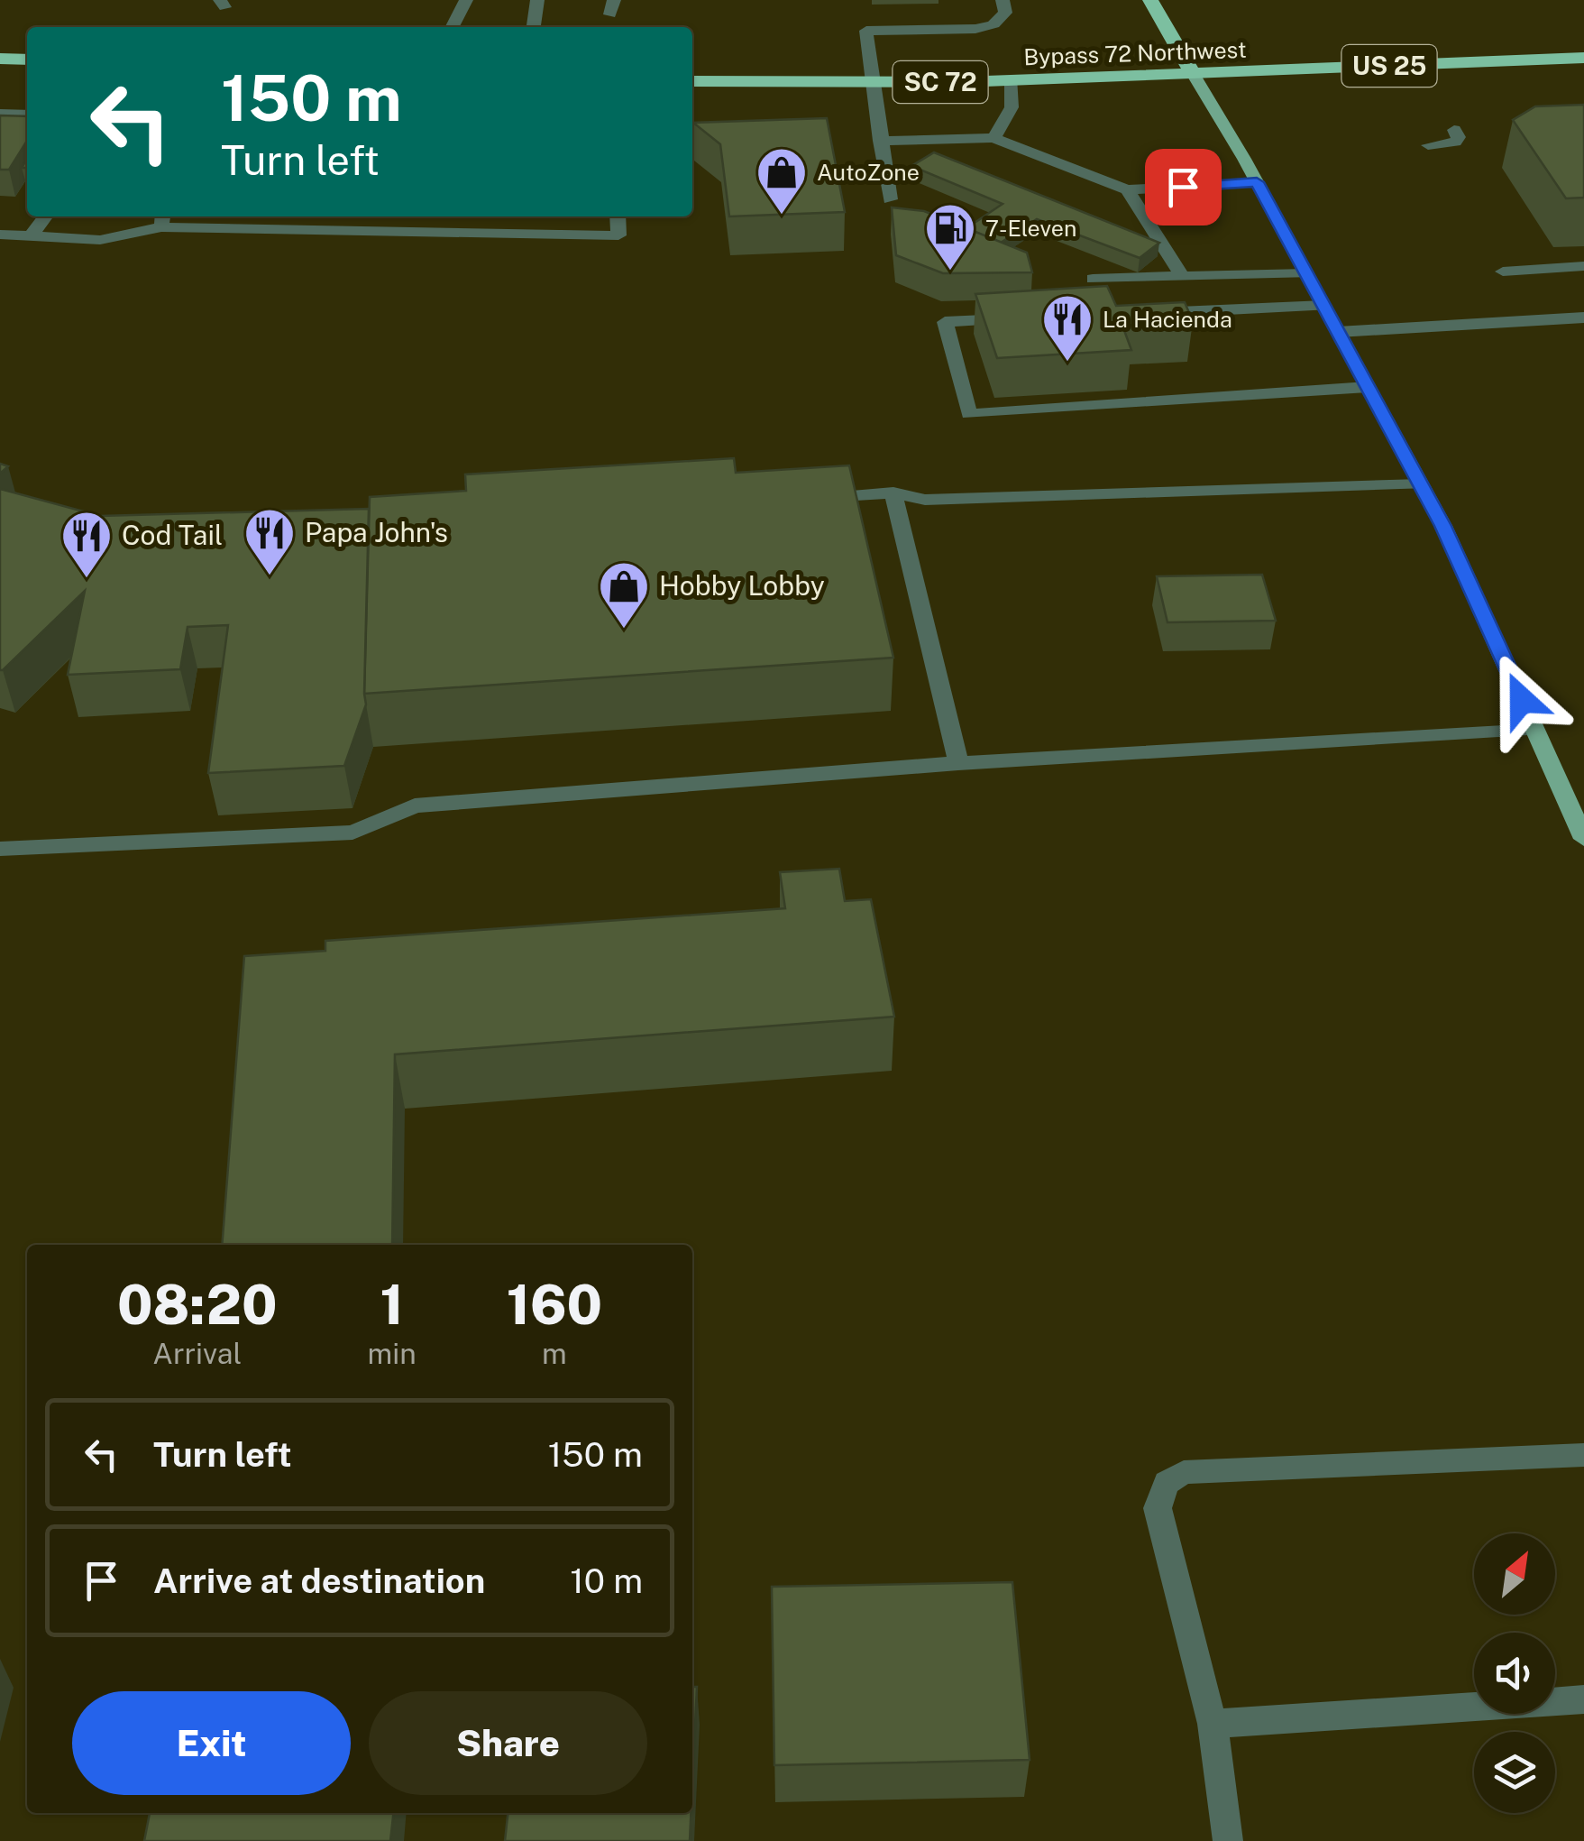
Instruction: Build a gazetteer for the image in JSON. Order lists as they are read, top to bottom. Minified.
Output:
{"streets":{"highway":["Bypass 72 Northwest","US 25","SC 72"]},"places":{"shop":["AutoZone","Hobby Lobby"],"fuel station":["7-Eleven"],"restaurant":["La Hacienda","Papa John's","Cod Tail"]},"north":"top right","page":{"turn":["150 m","Turn left"],"eta":["08:20","Arrival","1","min","160","m"],"list":[{"name":"Turn left","value":"150 m"},{"name":"Arrive at destination","value":"10 m"}],"buttons":["Exit","Share"]}}
